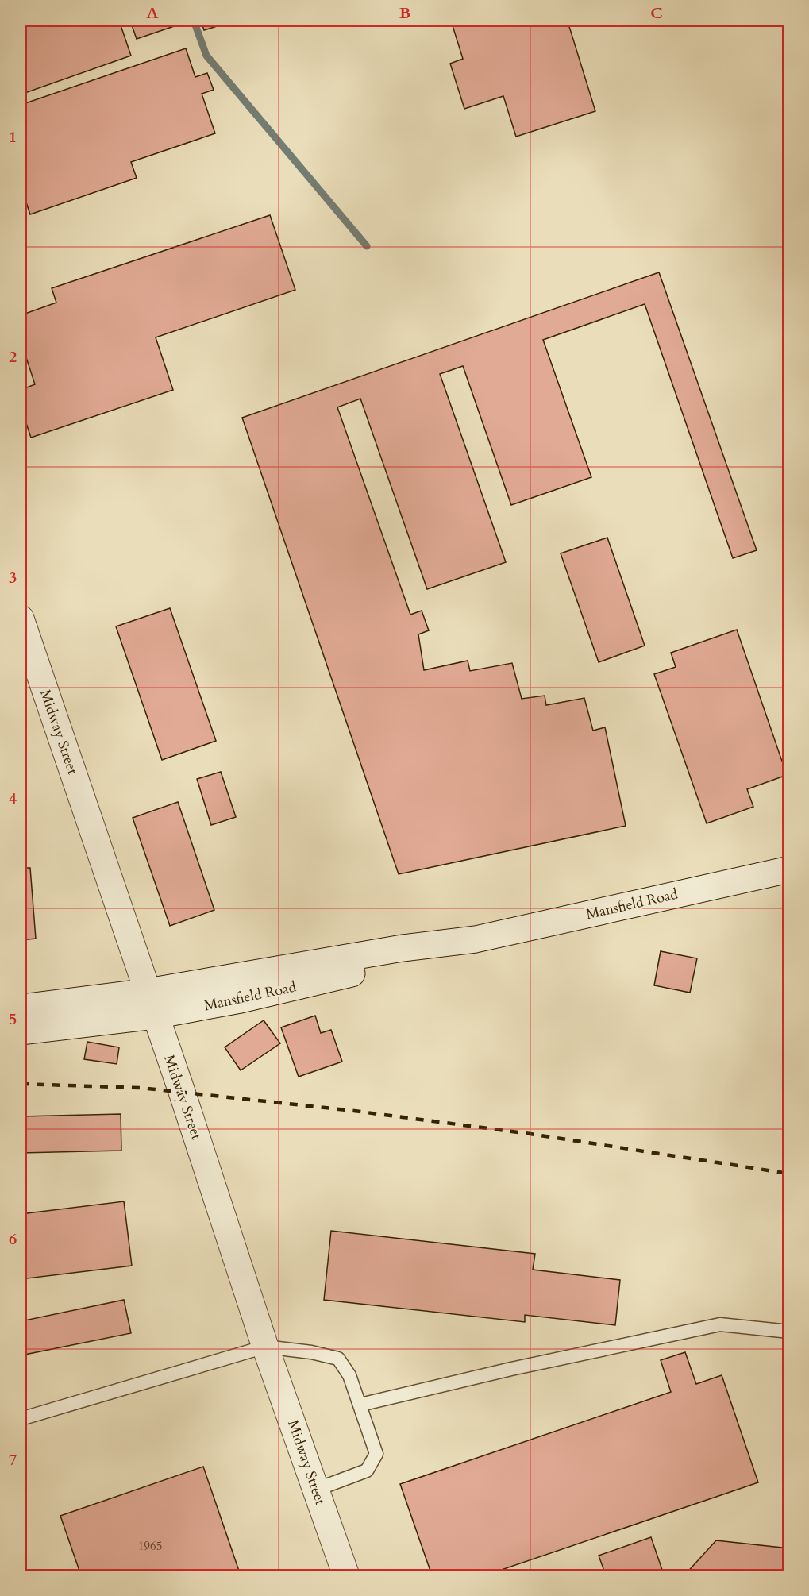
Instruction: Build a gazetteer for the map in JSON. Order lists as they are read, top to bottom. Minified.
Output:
{"streets":{"street":["Midway Street","Mansfield Road"]},"crossings":[["Midway Street","Mansfield Road"]],"house_numbers":["1965"],"grid":{"columns":["A","B","C"],"rows":["1","2","3","4","5","6","7"]}}
